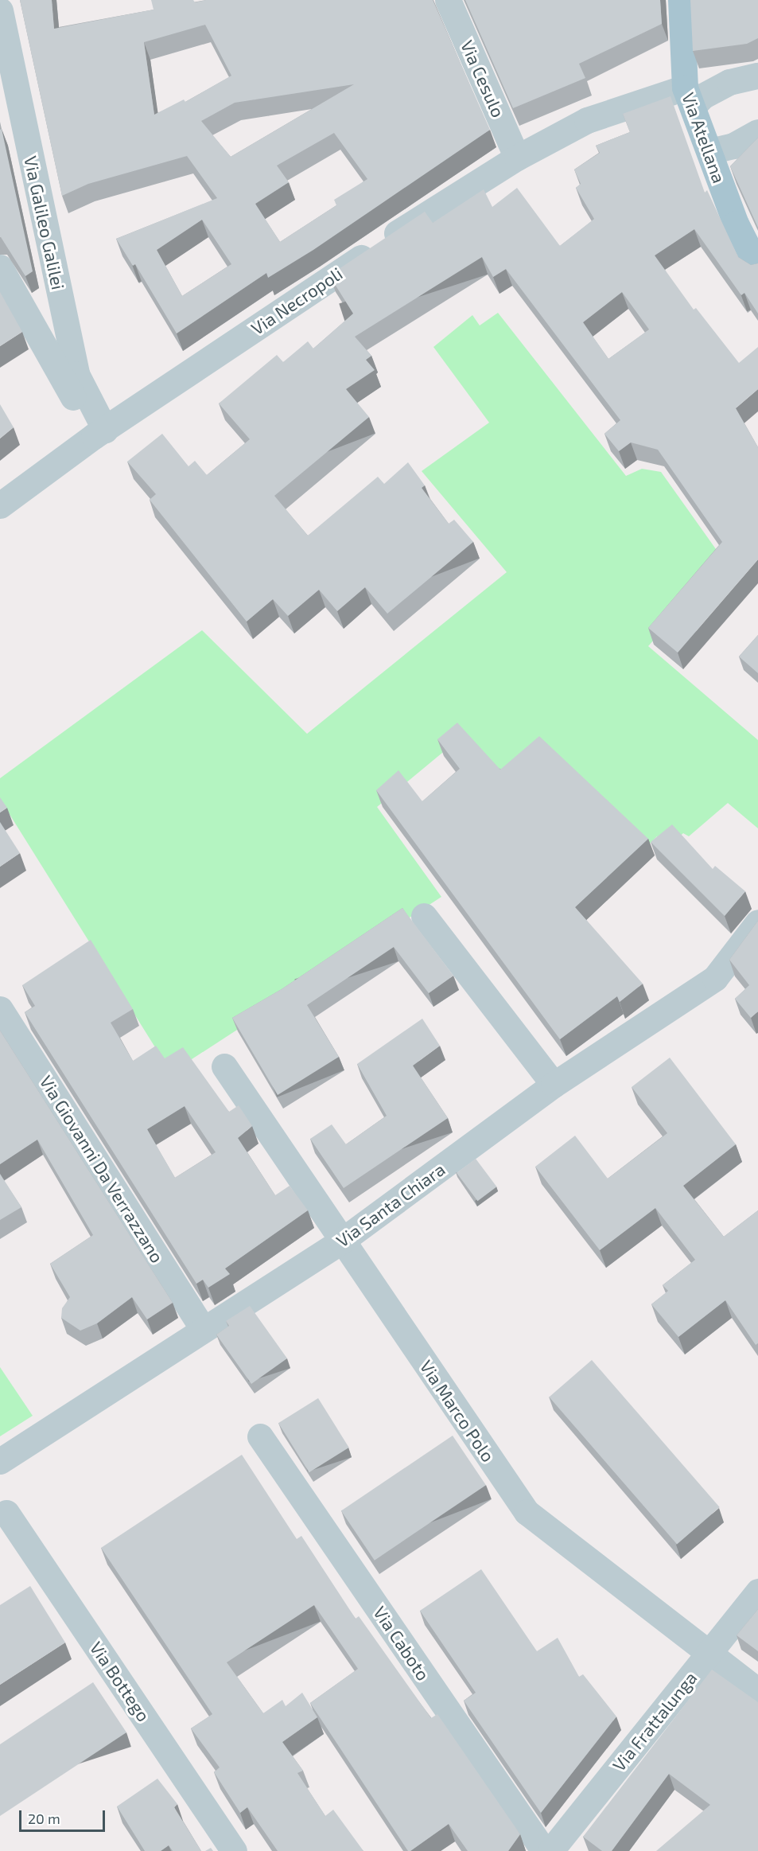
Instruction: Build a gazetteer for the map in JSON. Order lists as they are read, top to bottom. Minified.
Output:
{"streets":{"main road":["Via Atellana"],"street":["Via Cesulo","Via Galileo Galilei","Via Necropoli","Via Giovanni Da Verrazzano","Via Santa Chiara","Via Marco Polo","Via Caboto","Via Bottego","Via Frattalunga"]},"crossings":[["Via Cesulo","Via Necropoli"],["Via Atellana","Via Necropoli"],["Via Galileo Galilei","Via Necropoli"],["Via Giovanni Da Verrazzano","Via Santa Chiara"],["Via Santa Chiara","Via Marco Polo"],["Via Marco Polo","Via Frattalunga"]],"scale_bar":"20 m"}
